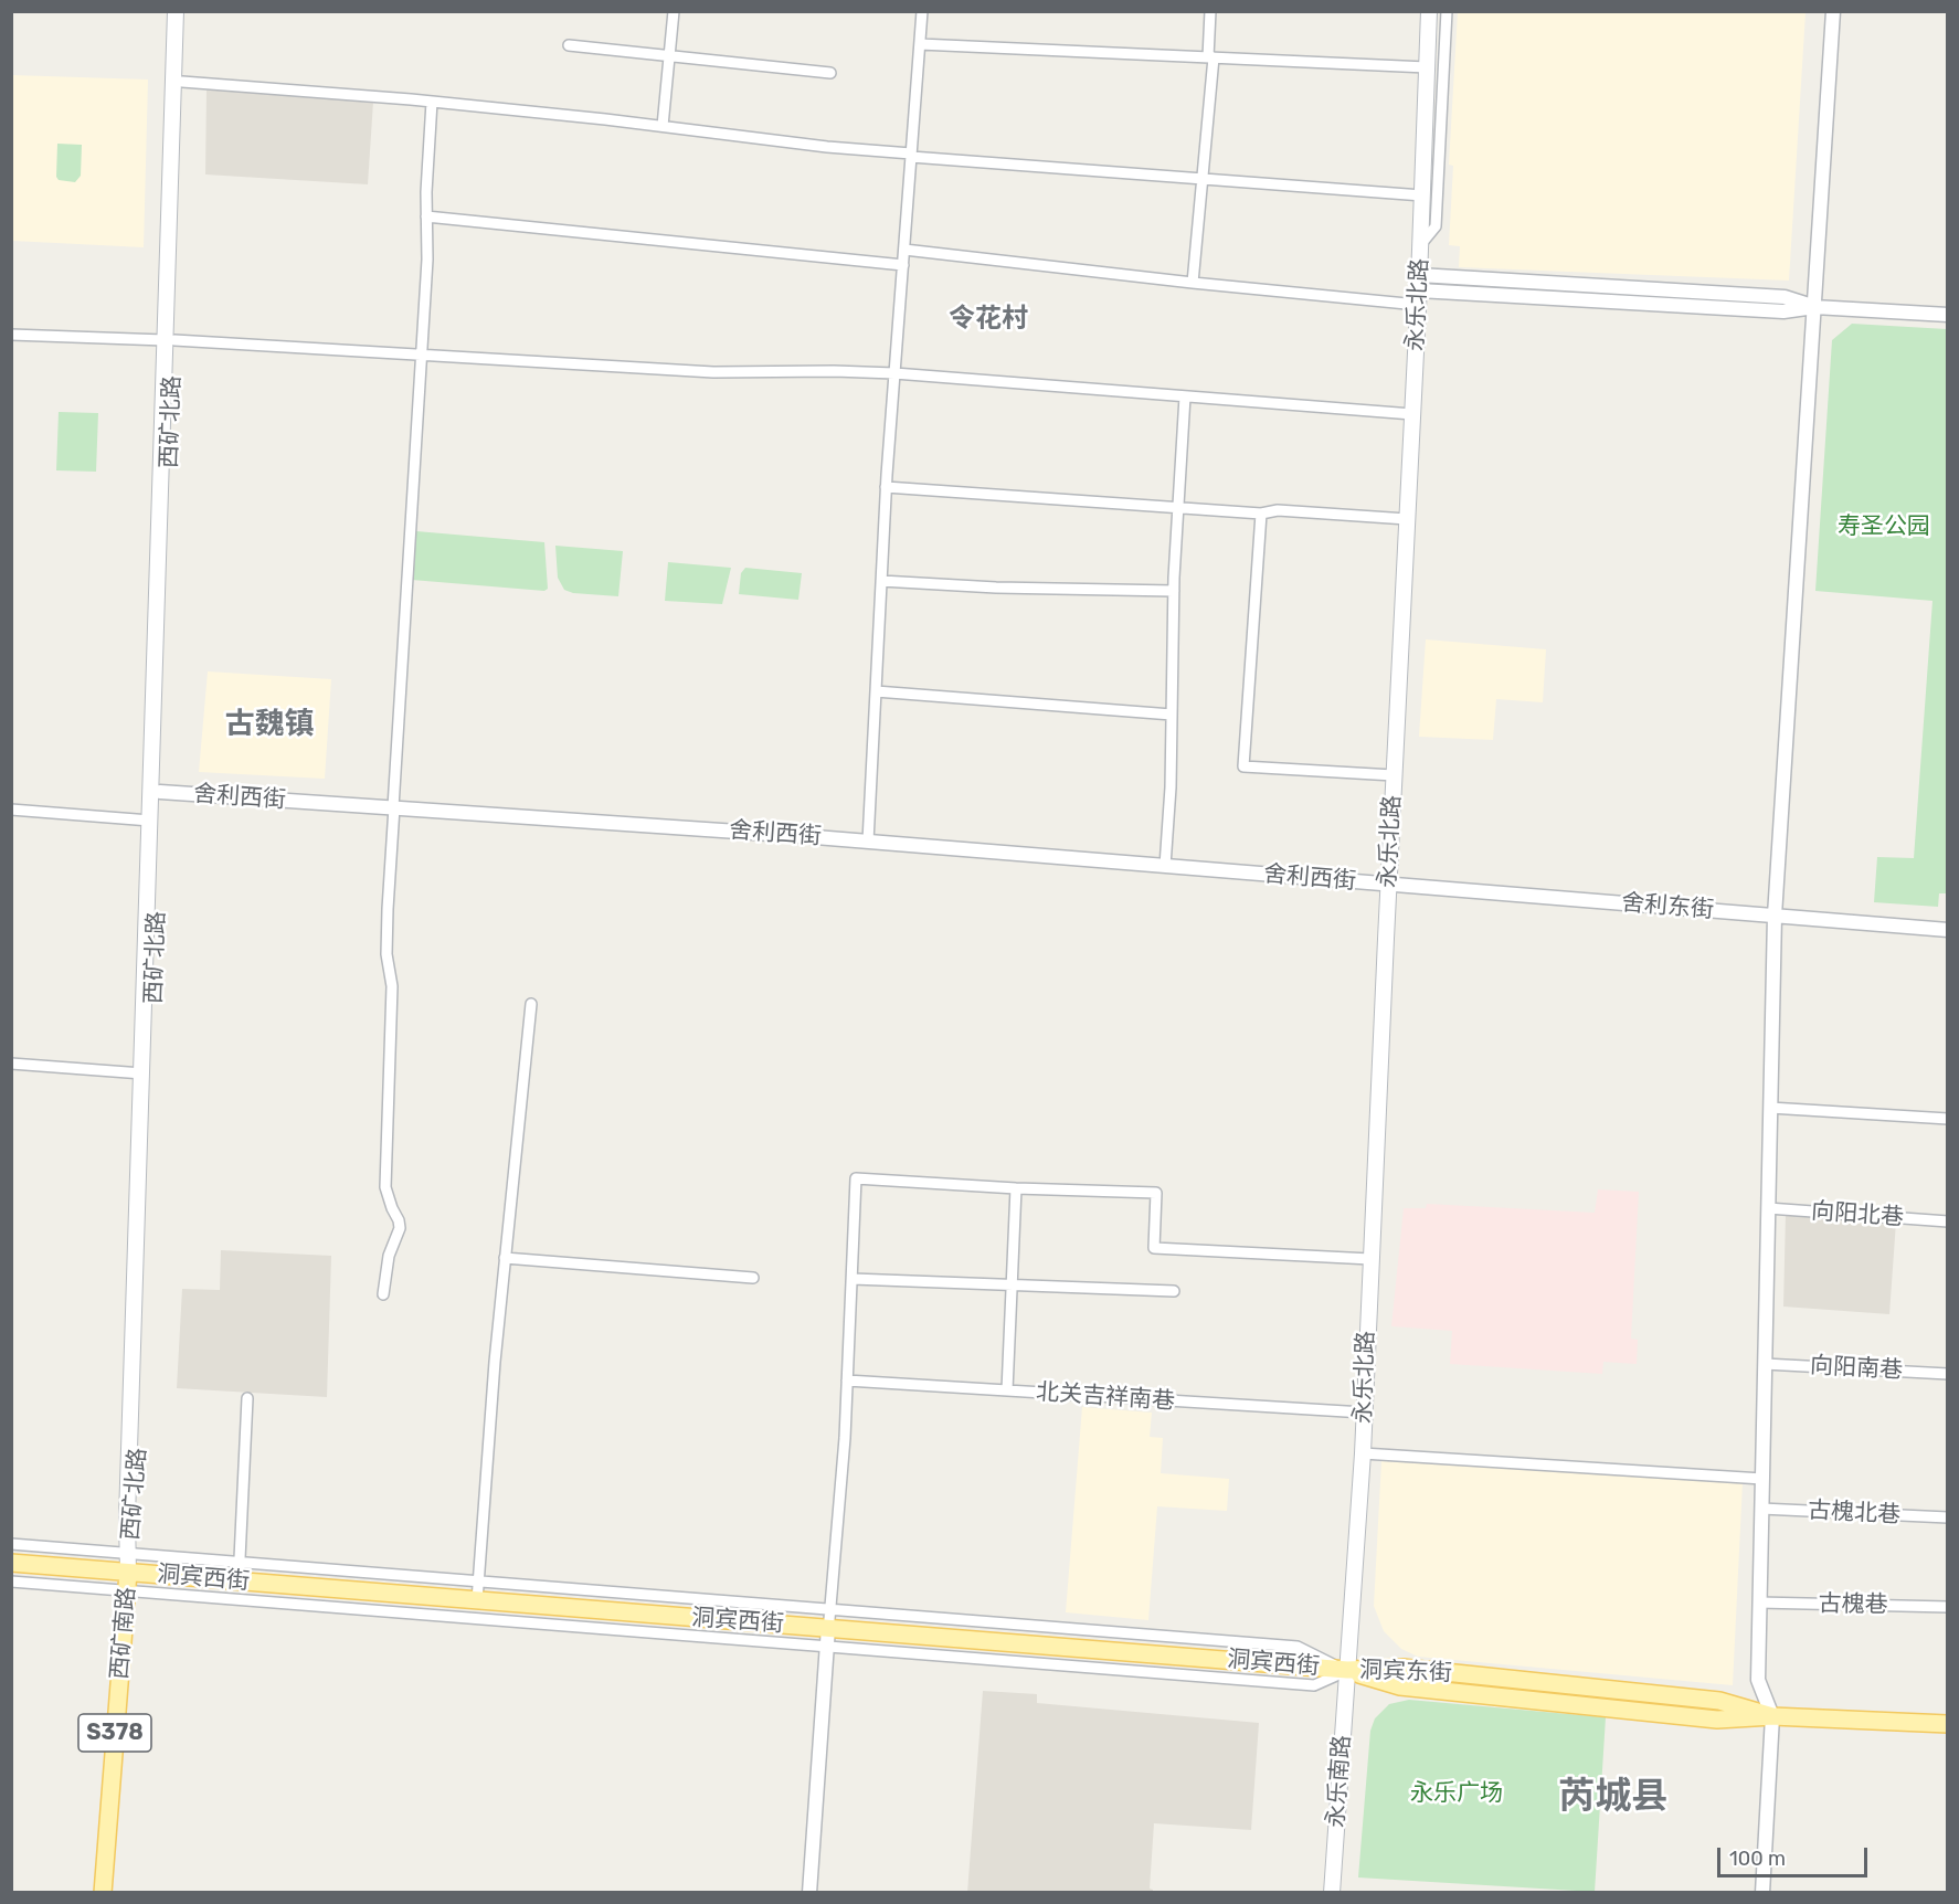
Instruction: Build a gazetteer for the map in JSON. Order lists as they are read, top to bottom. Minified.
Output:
{"streets":{"main road":["永乐北路","西矿北路","洞宾西街","西矿南路","洞宾东街","S378","永乐南路"],"street":["舍利西街","舍利东街","向阳北巷","向阳南巷","北关吉祥南巷","古槐北巷","古槐巷"]},"crossings":[["永乐北路","舍利西街"],["永乐北路","舍利东街"],["永乐北路","北关吉祥南巷"],["永乐北路","洞宾西街"],["永乐北路","洞宾东街"],["永乐北路","永乐南路"],["西矿北路","舍利西街"],["舍利西街","舍利东街"],["洞宾西街","西矿南路"],["洞宾西街","洞宾东街"],["洞宾西街","永乐南路"],["洞宾东街","永乐南路"]],"districts":["令花村","古魏镇","芮城县"],"parks":["寿圣公园","永乐广场"],"scale_bar":"100 m"}
